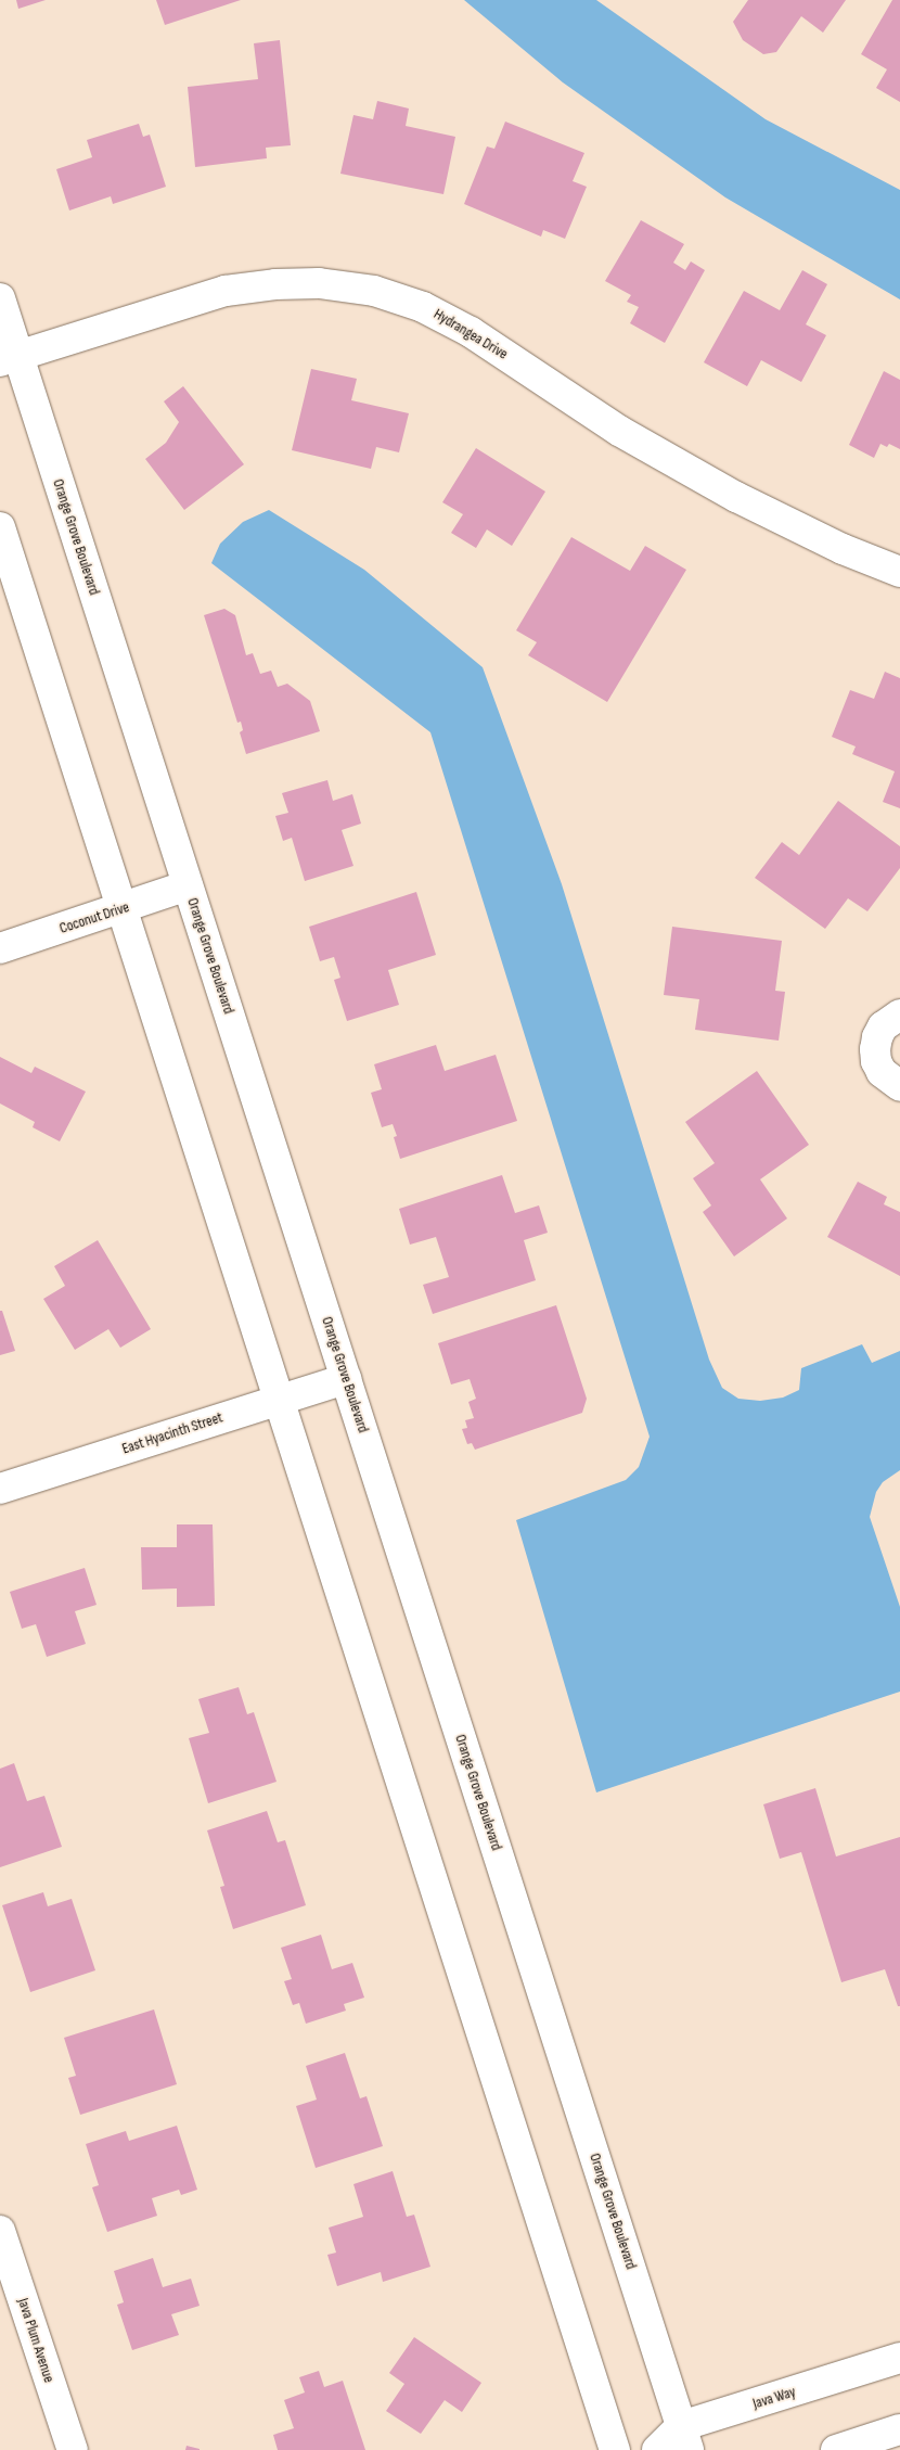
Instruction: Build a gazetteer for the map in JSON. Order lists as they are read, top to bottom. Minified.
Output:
{"streets":{"street":["Hydrangea Drive","Orange Grove Boulevard","Coconut Drive","East Hyacinth Street","Java Plum Avenue","Java Way"]},"crossings":[["Hydrangea Drive","Orange Grove Boulevard"],["Orange Grove Boulevard","Coconut Drive"],["Orange Grove Boulevard","East Hyacinth Street"],["Orange Grove Boulevard","Java Way"]]}
